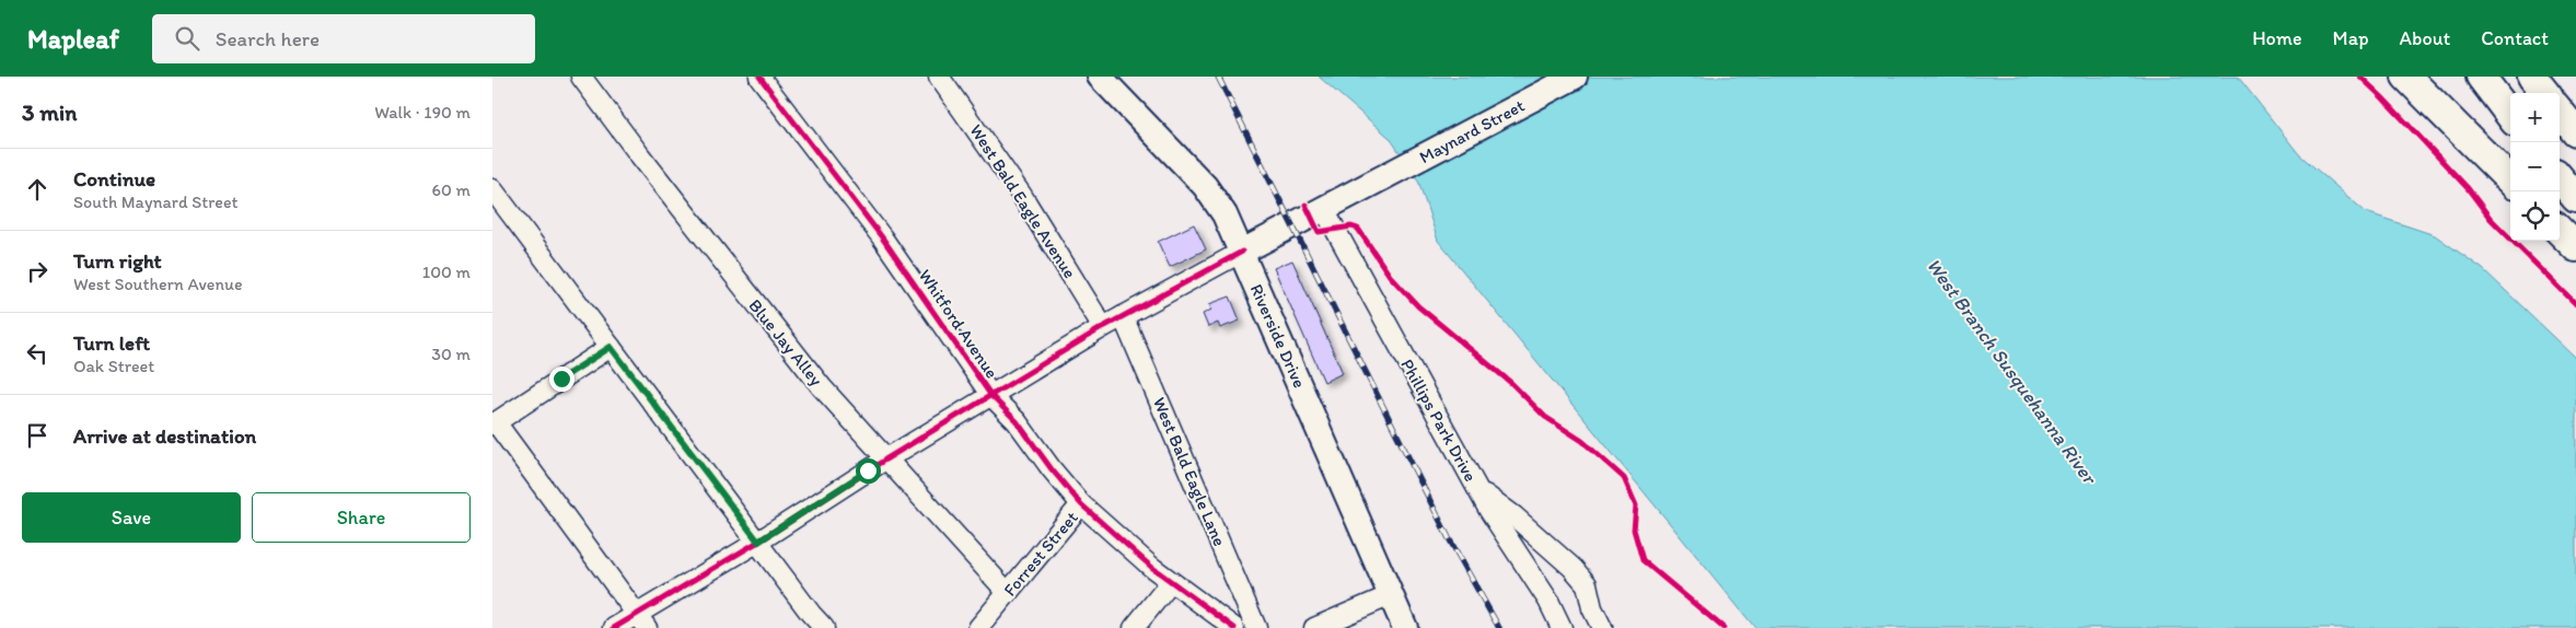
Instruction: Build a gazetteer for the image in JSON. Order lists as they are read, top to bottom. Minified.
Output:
{"streets":{"main road":["Maynard Street","Riverside Drive"],"street":["West Bald Eagle Avenue","Whitford Avenue","Blue Jay Alley","Phillips Park Drive","West Bald Eagle Lane","Forrest Street"]},"crossings":[["Maynard Street","Riverside Drive"],["Maynard Street","Phillips Park Drive"],["Whitford Avenue","Forrest Street"],["Blue Jay Alley","Forrest Street"]],"water":["West Branch Susquehanna River"],"page":{"header":"Mapleaf","search":"Search here","nav":["Home","Map","About","Contact"],"heading":["3 min","Walk · 190 m"],"map_buttons":["+","−"],"list":[["Continue","South Maynard Street","60 m"],["Turn right","West Southern Avenue","100 m"],["Turn left","Oak Street","30 m"],"Arrive at destination"],"buttons":["Save","Share"]}}
